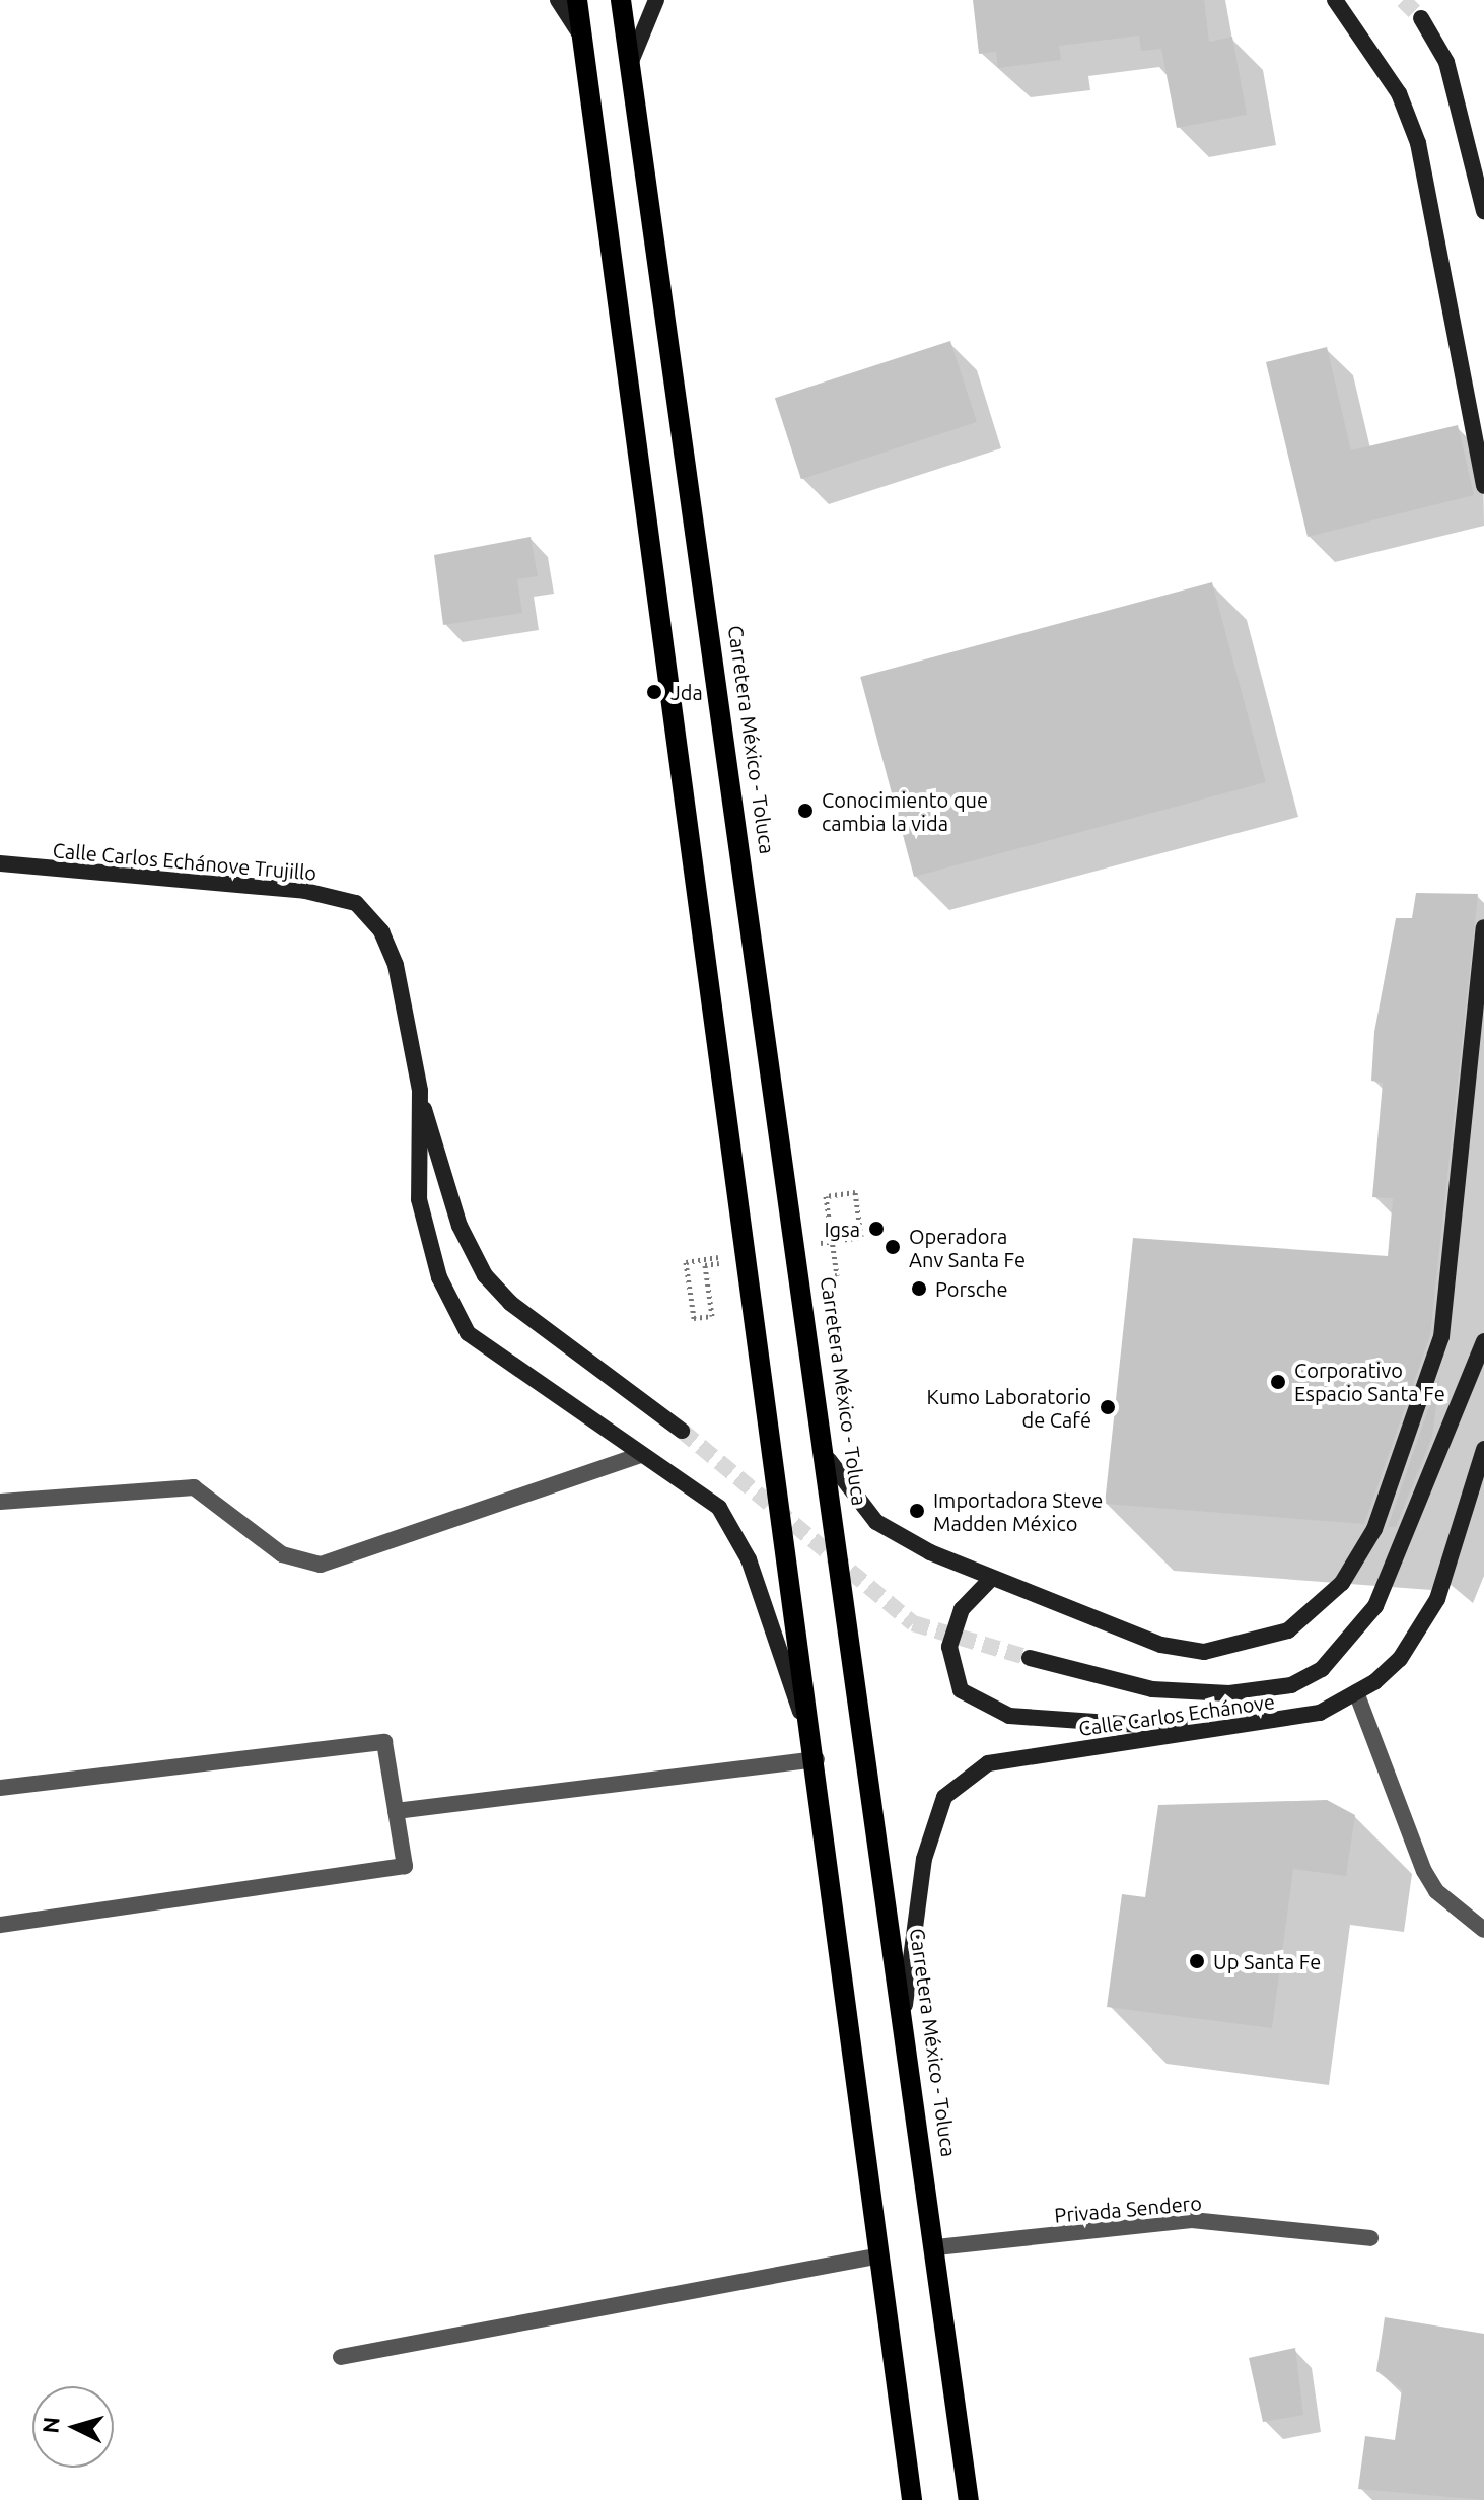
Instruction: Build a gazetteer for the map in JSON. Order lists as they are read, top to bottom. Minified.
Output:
{"streets":{"main road":["Carretera México - Toluca"],"street":["Calle Carlos Echánove Trujillo","Calle Carlos Echánove","Privada Sendero"]},"crossings":[["Carretera México - Toluca","Calle Carlos Echánove"],["Carretera México - Toluca","Privada Sendero"]],"places":["Jda","Conocimiento que cambia la vida","Igsa","Operadora Anv Santa Fe","Porsche","Corporativo Espacio Santa Fe","Kumo Laboratorio de Café","Importadora Steve Madden México","Up Santa Fe"],"north":"left"}
